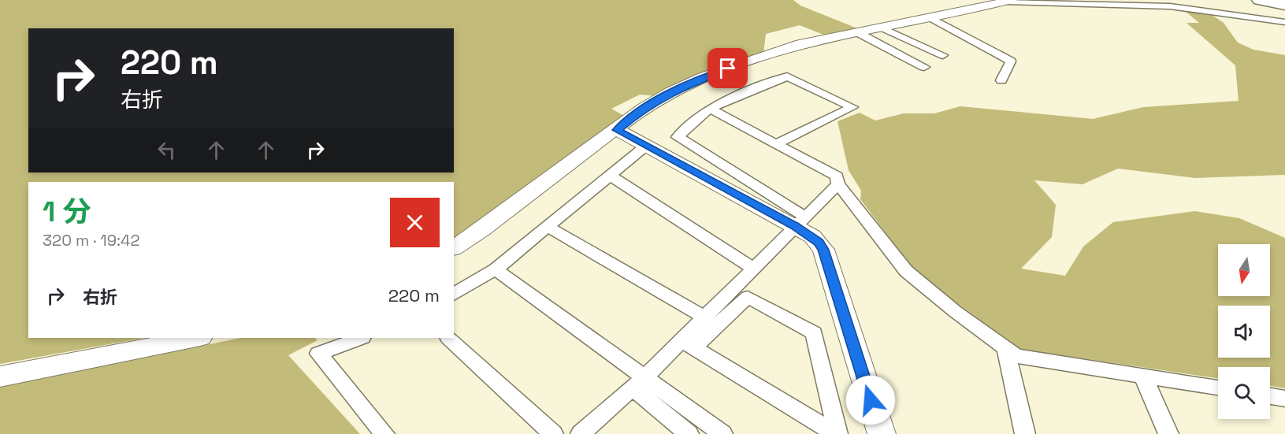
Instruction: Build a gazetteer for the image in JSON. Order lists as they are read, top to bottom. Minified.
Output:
{"north":"bottom","page":{"turn":["220 m","右折"],"heading":["1 分","320 m · 19:42"],"list":[{"name":"右折","value":"220 m"}]}}
